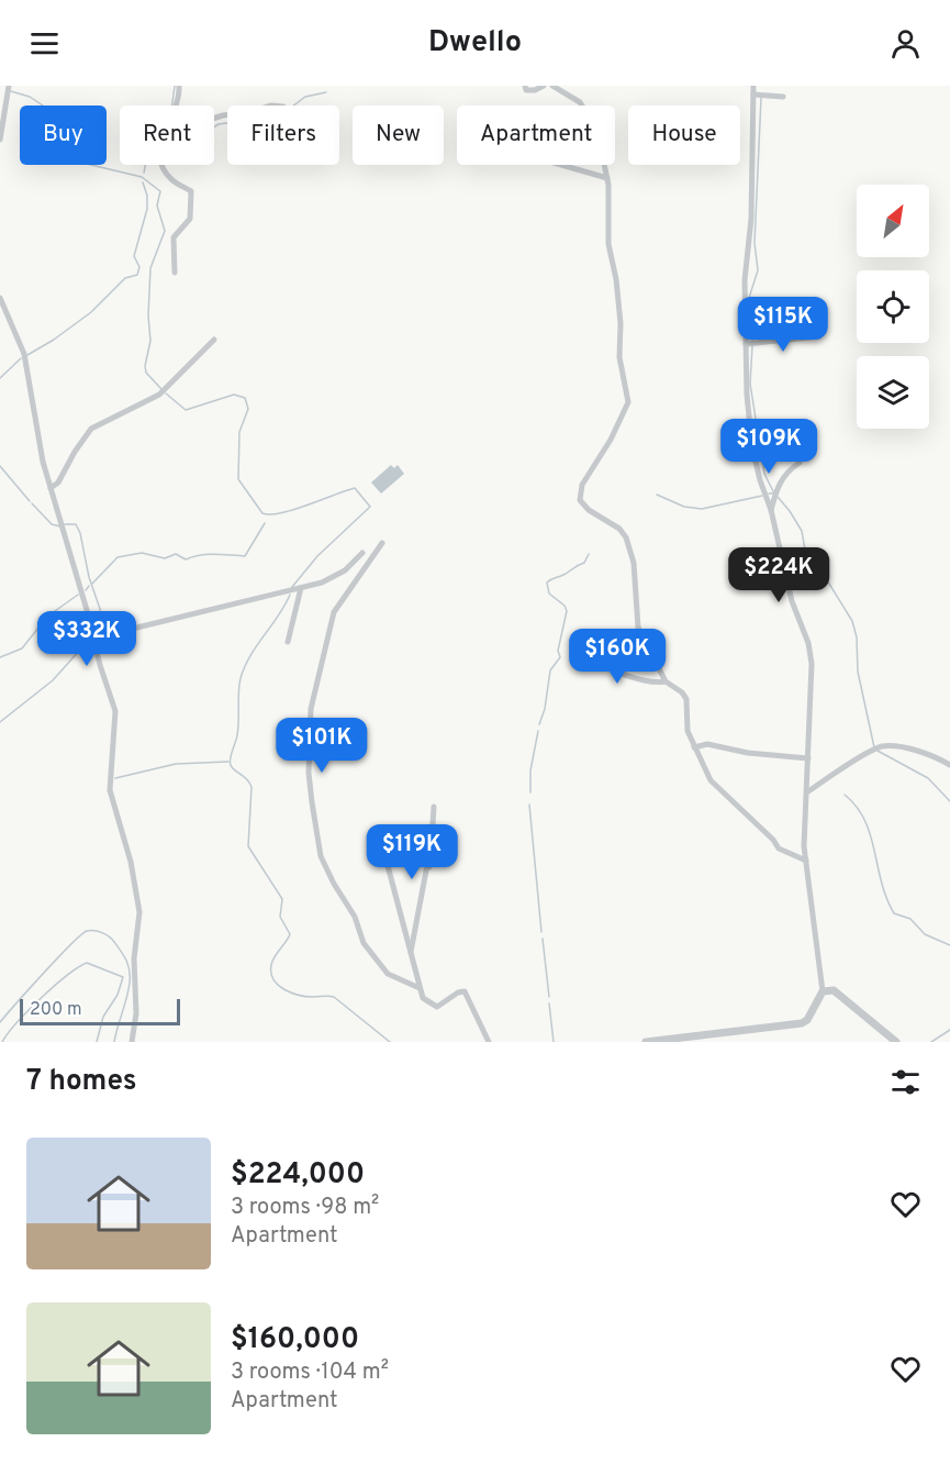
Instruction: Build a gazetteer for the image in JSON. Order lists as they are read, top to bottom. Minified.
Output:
{"scale_bar":"200 m","north":"top right","page":{"header":"Dwello","chip":["Buy","Rent","Filters","New","Apartment","House"],"price":["$115K","$109K","$224K","$332K","$160K","$101K","$119K"],"scale":"200 m","heading":"7 homes","list":[{"name":"$224,000","note":"3 rooms · 98 m² · Apartment"},{"name":"$160,000","note":"3 rooms · 104 m² · Apartment"}]}}
